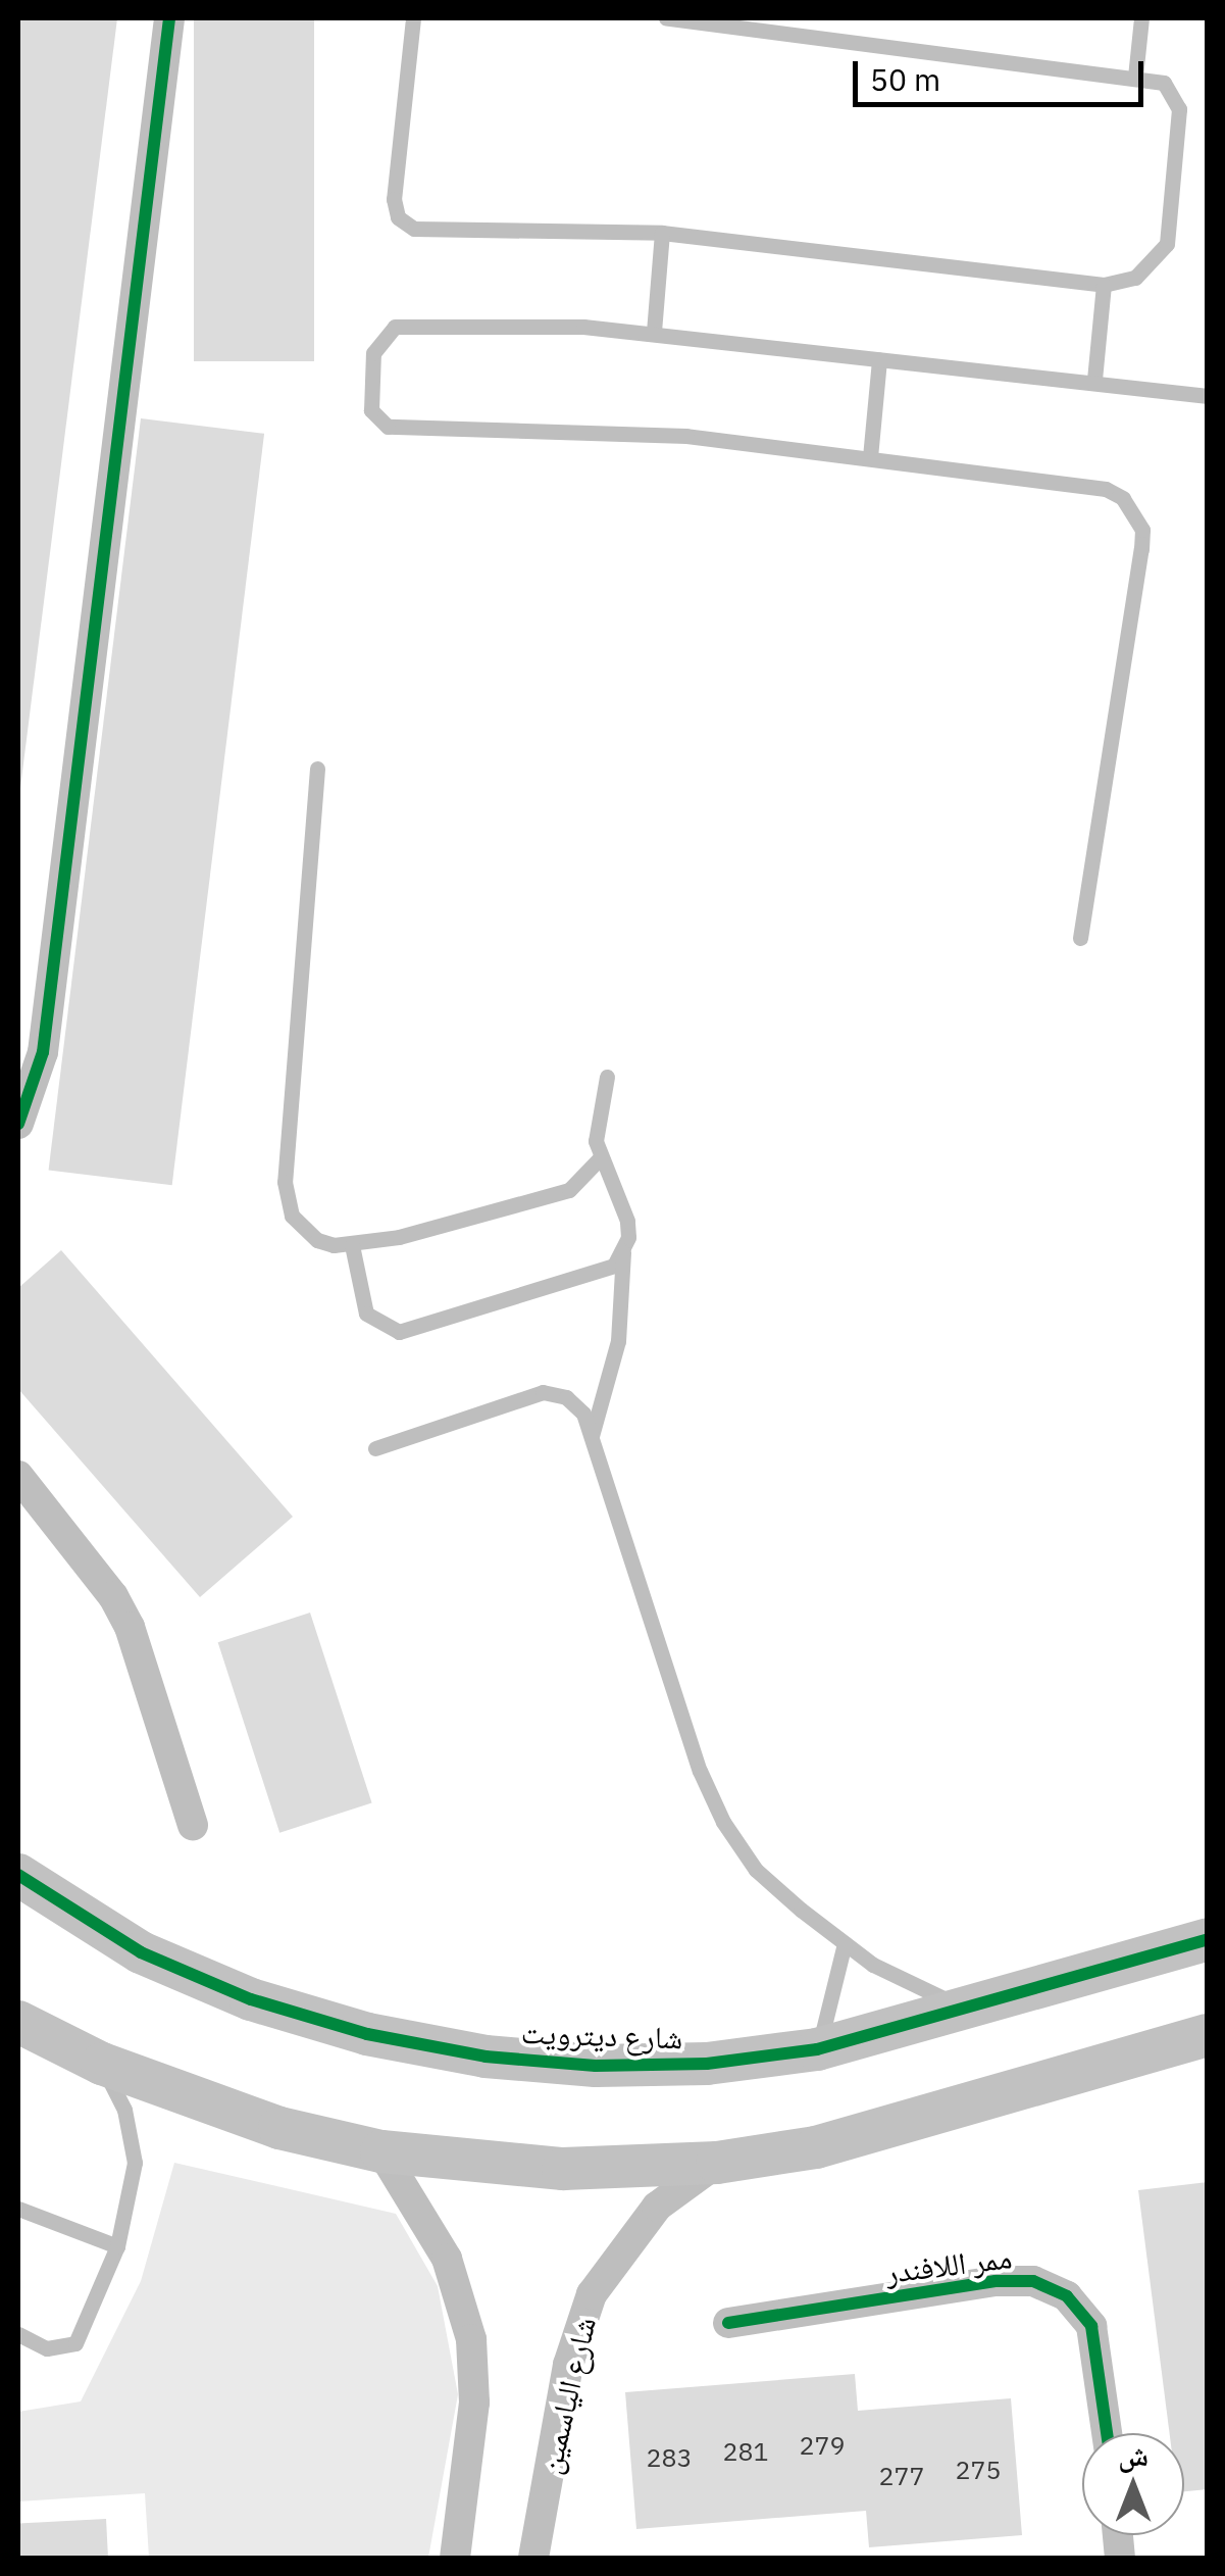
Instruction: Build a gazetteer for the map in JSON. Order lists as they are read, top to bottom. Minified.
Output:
{"streets":{"street":["شارع ديترويت","ممر اللافندر","شارع الياسمين"]},"house_numbers":["279","281","283","275","277"],"scale_bar":"50 m","north":"top"}
